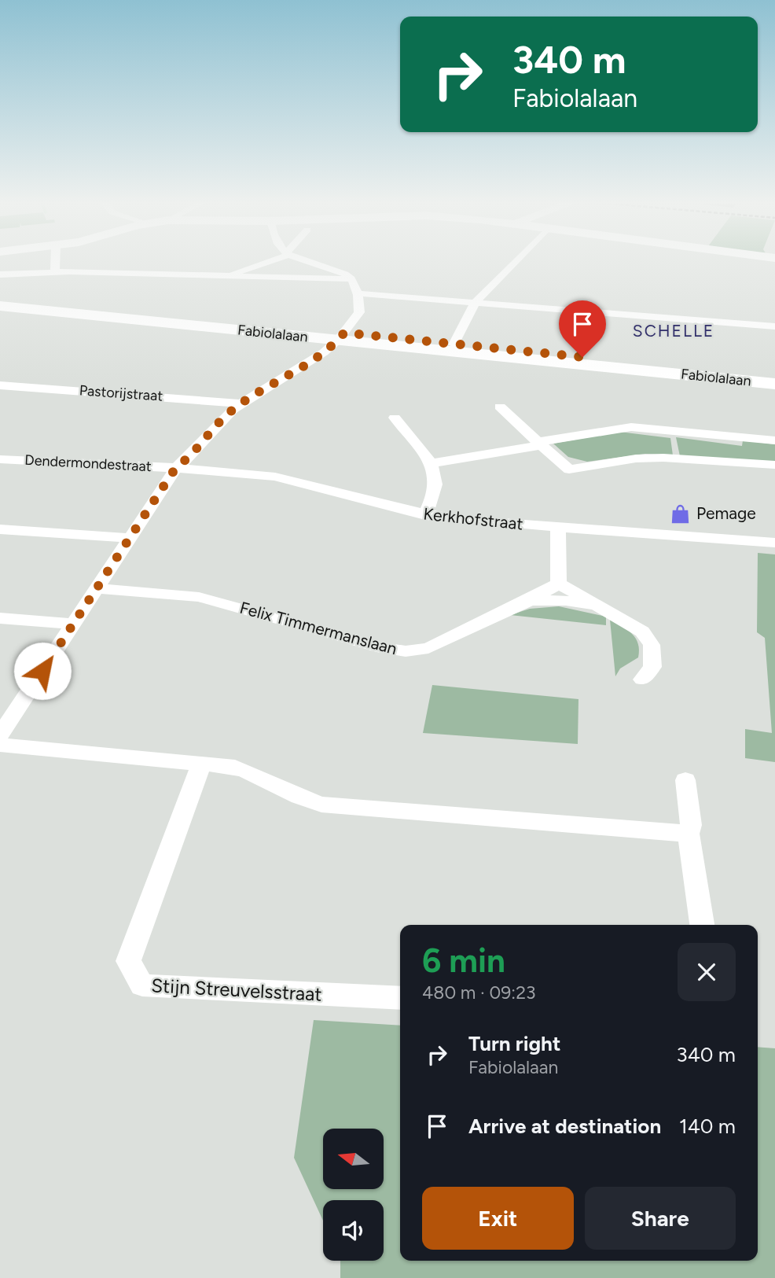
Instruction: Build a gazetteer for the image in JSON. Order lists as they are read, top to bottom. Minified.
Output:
{"streets":{"main road":["Fabiolalaan"],"street":["Pastorijstraat","Dendermondestraat","Kerkhofstraat","Felix Timmermanslaan","Stijn Streuvelsstraat"]},"crossings":[["Dendermondestraat","Kerkhofstraat"]],"districts":["SCHELLE"],"places":{"shop":["Pemage"]},"north":"left","page":{"turn":["340 m","Fabiolalaan"],"heading":["6 min","480 m · 09:23"],"list":[{"name":"Turn right","note":"Fabiolalaan","value":"340 m"},{"name":"Arrive at destination","value":"140 m"}],"buttons":["Exit","Share"]}}
